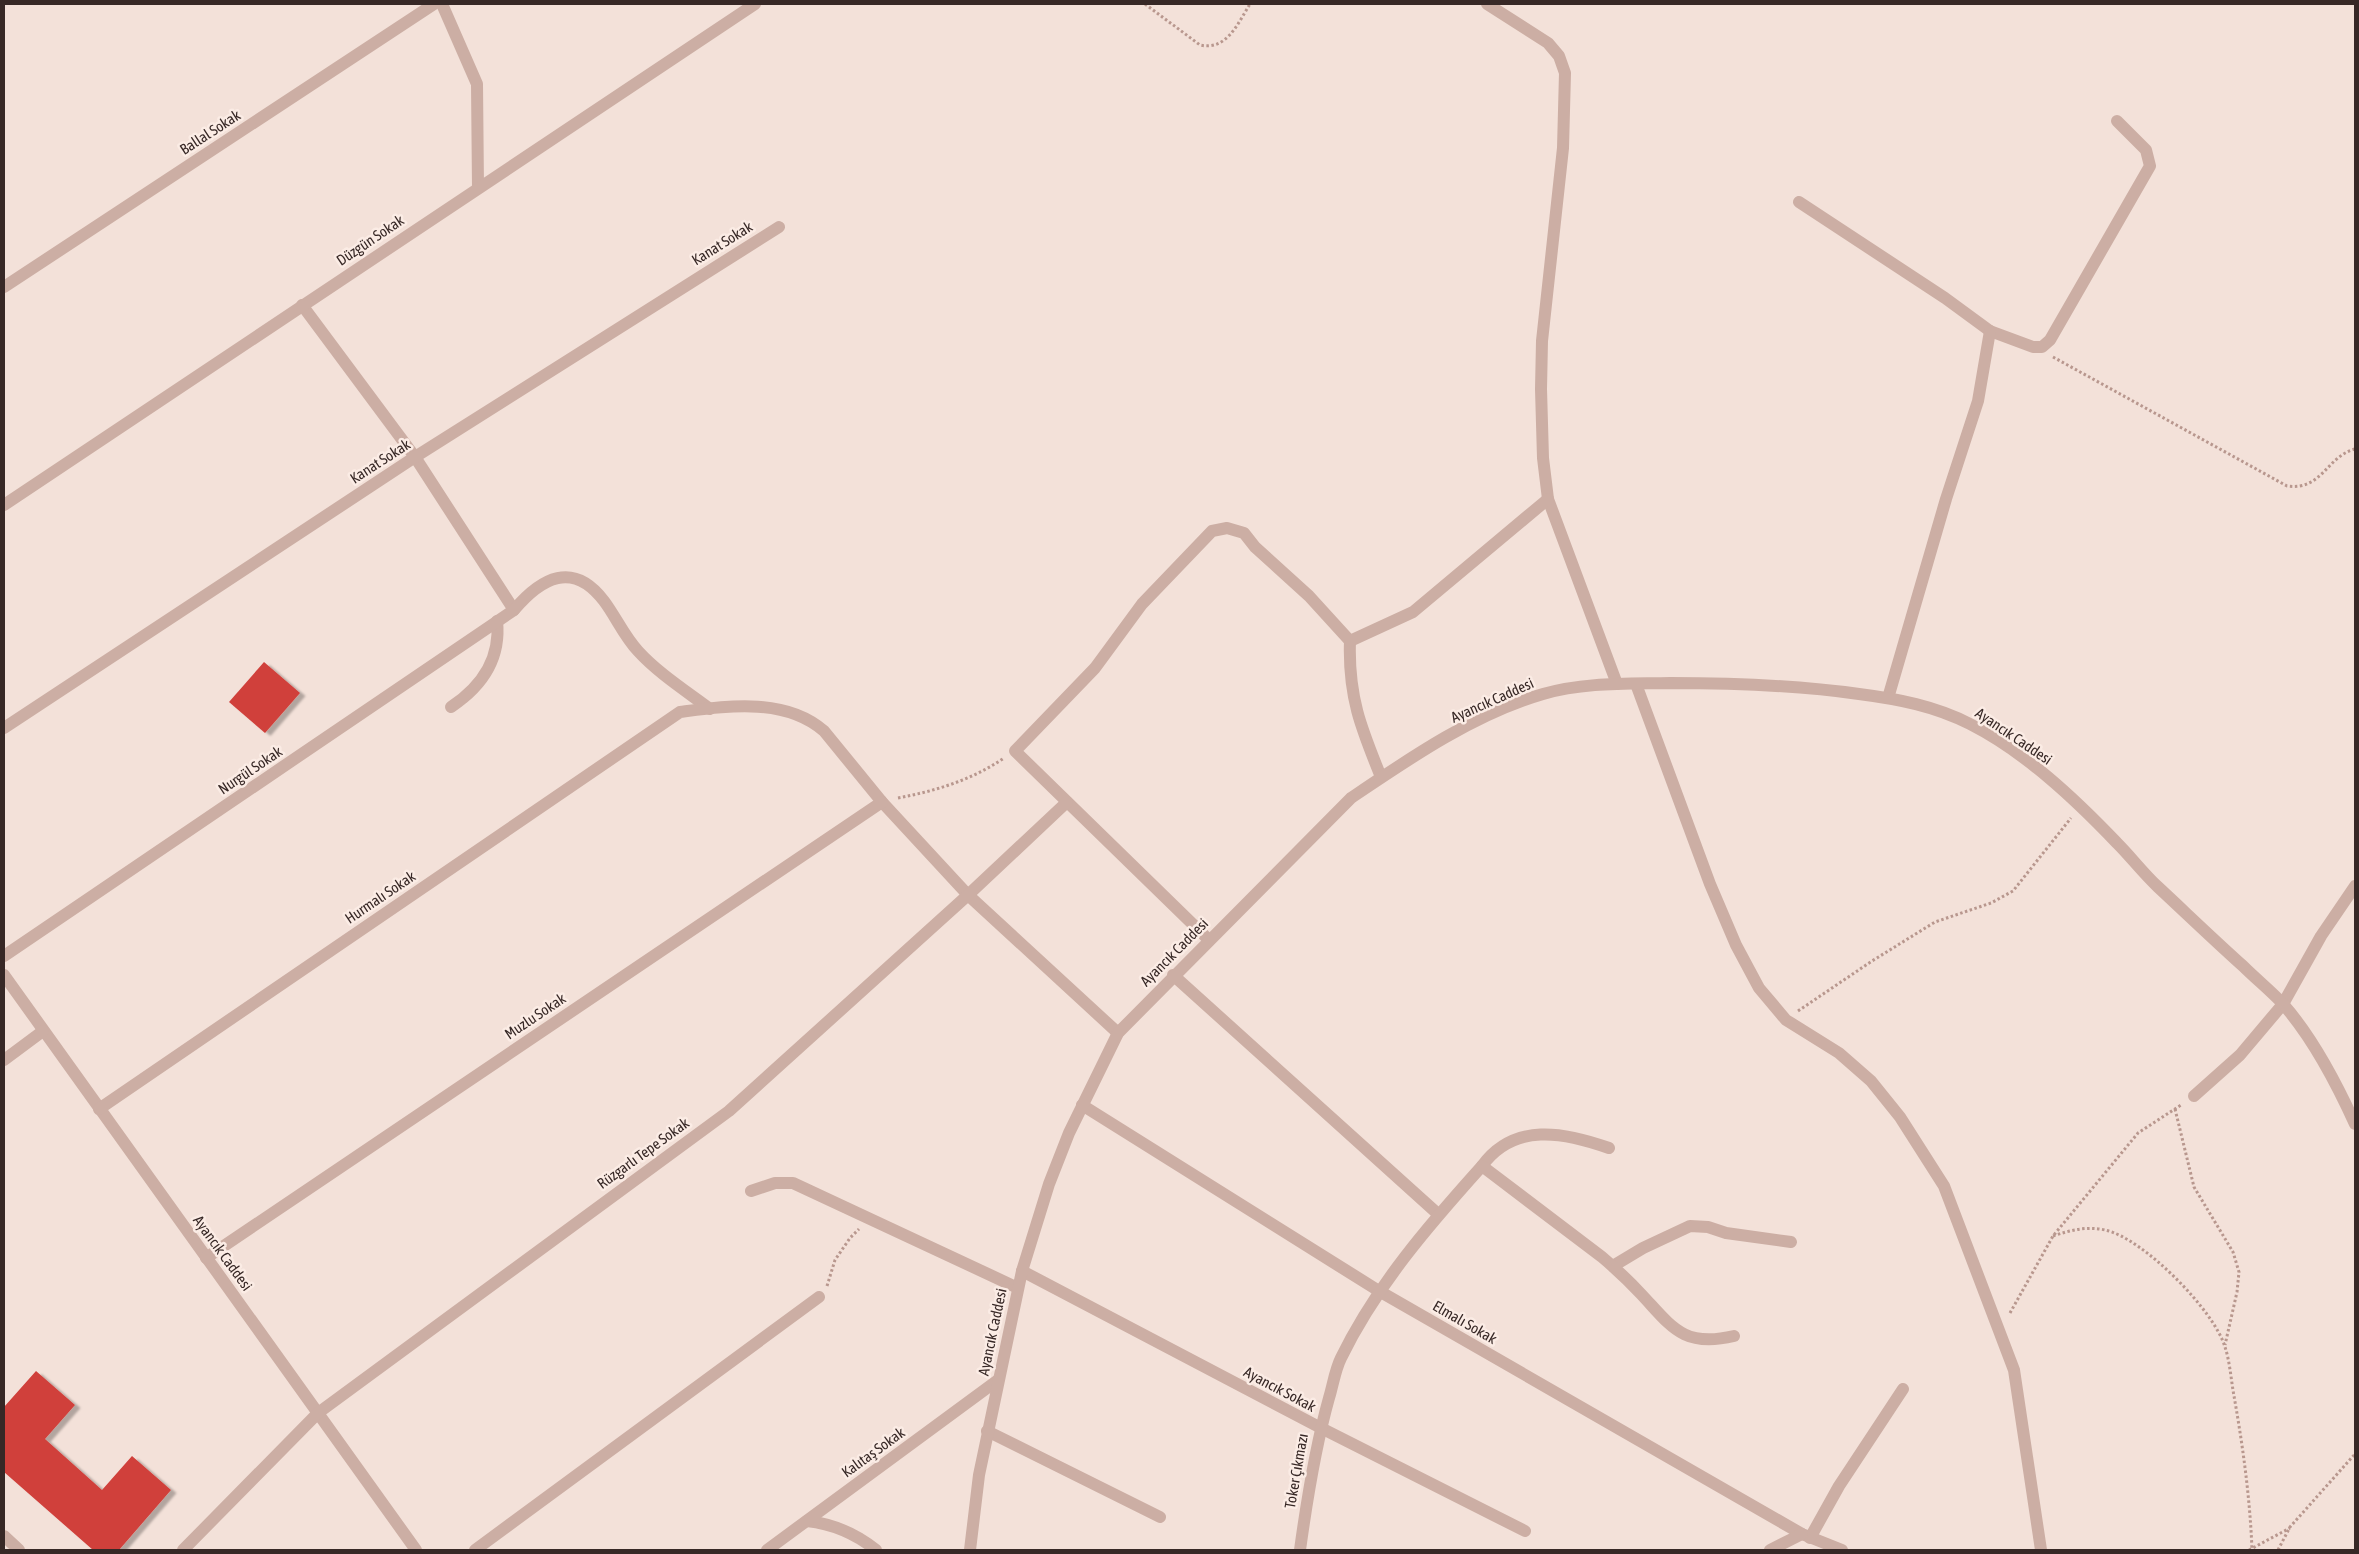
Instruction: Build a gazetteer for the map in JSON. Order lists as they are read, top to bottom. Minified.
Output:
{"streets":{"street":["Ballal Sokak","Düzgün Sokak","Kanat Sokak","Ayancık Caddesi","Nurgül Sokak","Hurmalı Sokak","Muzlu Sokak","Rüzgarlı Tepe Sokak","Elmalı Sokak","Ayancık Sokak","Kalıtaş Sokak","Toker Çıkmazı"]},"crossings":[["Ayancık Caddesi","Hurmalı Sokak"],["Ayancık Caddesi","Muzlu Sokak"],["Ayancık Caddesi","Rüzgarlı Tepe Sokak"],["Ayancık Caddesi","Elmalı Sokak"],["Ayancık Caddesi","Ayancık Sokak"],["Ayancık Caddesi","Kalıtaş Sokak"],["Nurgül Sokak","Hurmalı Sokak"],["Elmalı Sokak","Toker Çıkmazı"],["Ayancık Sokak","Toker Çıkmazı"]]}
